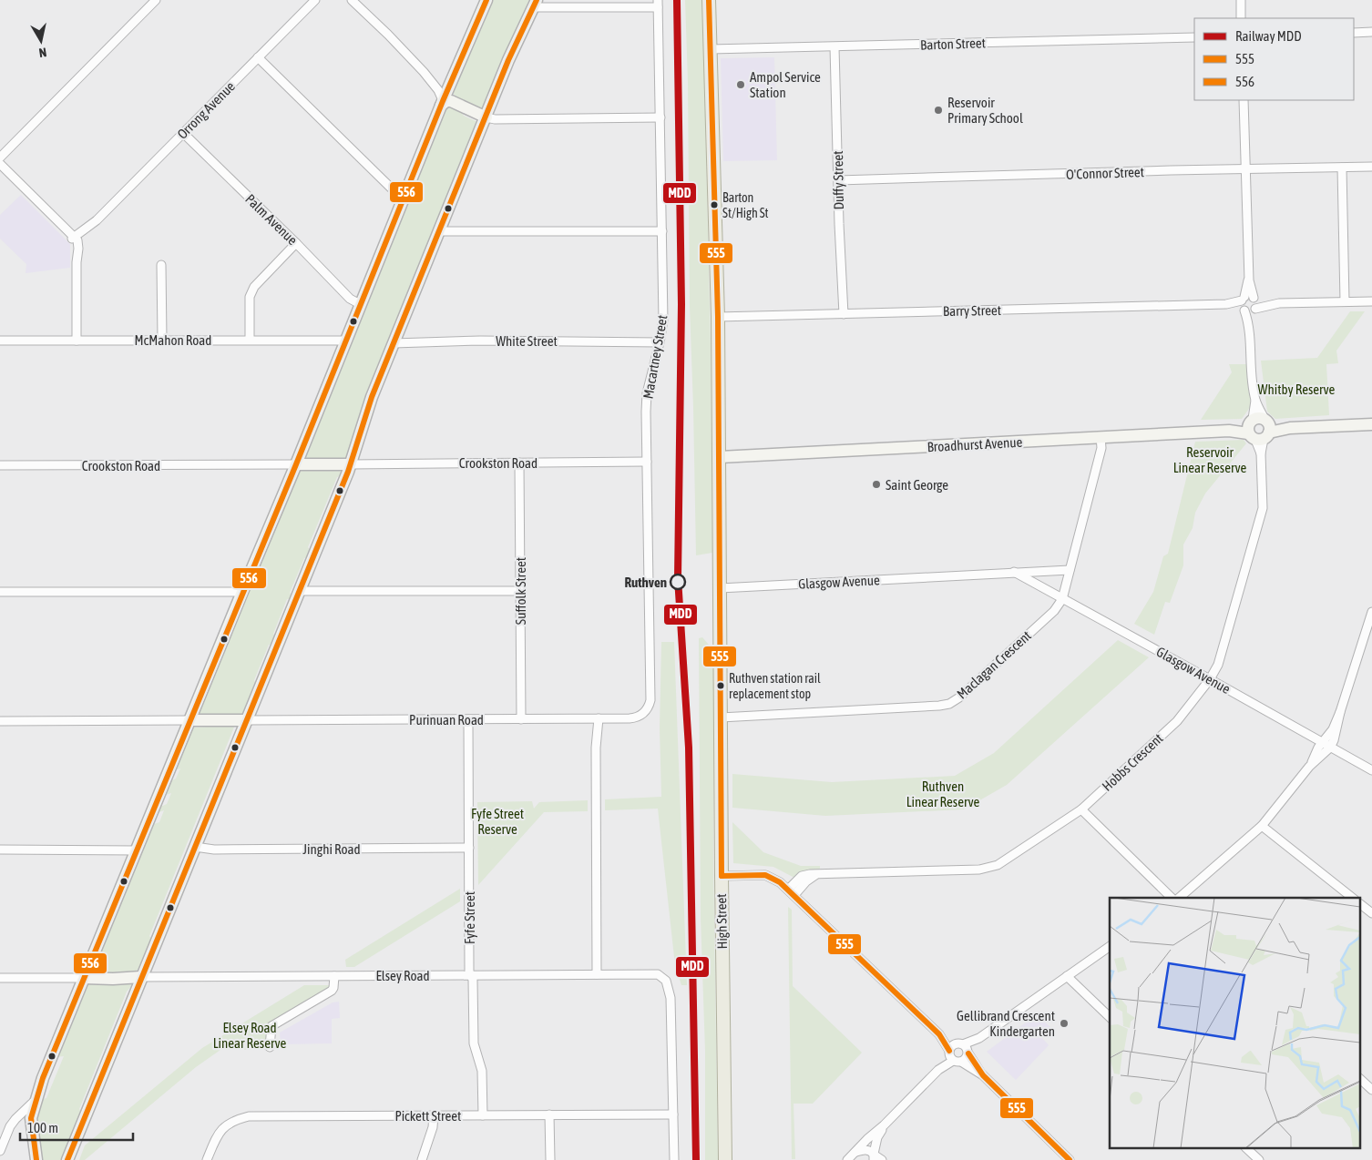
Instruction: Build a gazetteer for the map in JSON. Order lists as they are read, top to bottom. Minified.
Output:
{"streets":{"main road":["Broadhurst Avenue","High Street"],"street":["Barton Street","Orrong Avenue","O'Connor Street","Duffy Street","Palm Avenue","Barry Street","McMahon Road","White Street","Macartney Street","Crookston Road","Glasgow Avenue","Suffolk Street","Maclagan Crescent","Purinuan Road","Hobbs Crescent","Jinghi Road","Fyfe Street","Elsey Road","Pickett Street"]},"crossings":[["Barton Street","Duffy Street"],["Barton Street","High Street"],["Orrong Avenue","Palm Avenue"],["O'Connor Street","Duffy Street"],["Duffy Street","Barry Street"],["Barry Street","High Street"],["White Street","Macartney Street"],["Macartney Street","Crookston Road"],["Macartney Street","Purinuan Road"],["Broadhurst Avenue","Maclagan Crescent"],["Broadhurst Avenue","Hobbs Crescent"],["Broadhurst Avenue","High Street"],["Crookston Road","Suffolk Street"],["Glasgow Avenue","Maclagan Crescent"],["Glasgow Avenue","Hobbs Crescent"],["Glasgow Avenue","High Street"],["Suffolk Street","Purinuan Road"],["Maclagan Crescent","High Street"],["Purinuan Road","Fyfe Street"],["Jinghi Road","Fyfe Street"],["Fyfe Street","Elsey Road"],["Fyfe Street","Pickett Street"],["Elsey Road","Pickett Street"]],"parks":["Whitby Reserve","Reservoir Linear Reserve","Ruthven Linear Reserve","Fyfe Street Reserve","Elsey Road Linear Reserve"],"places":["Ampol Service Station","Reservoir Primary School","Barton St/High St","Saint George","Ruthven","Ruthven station rail replacement stop","Gellibrand Crescent Kindergarten"],"lines":["rail line MDD","transit line 555","transit line 556"],"legend":["Railway MDD","555","556"],"scale_bar":"100 m","north":"bottom"}
